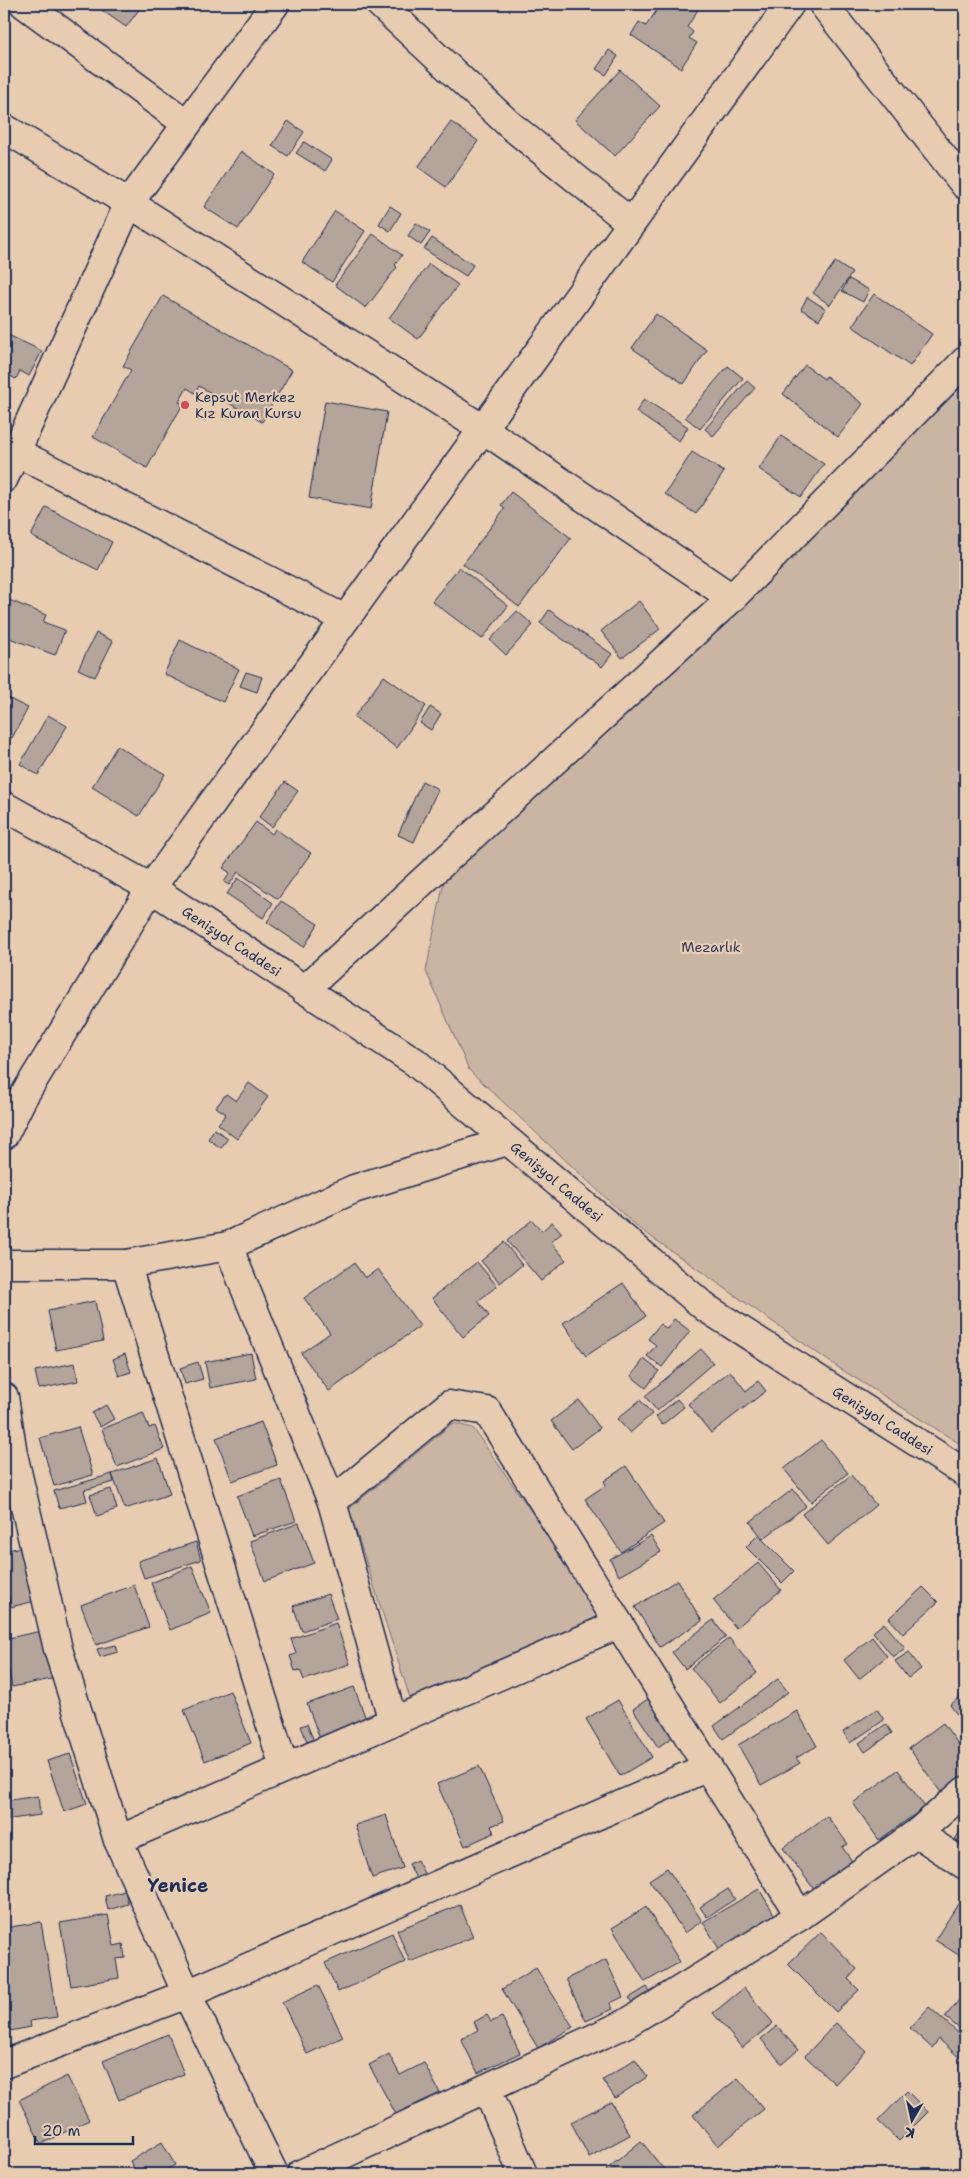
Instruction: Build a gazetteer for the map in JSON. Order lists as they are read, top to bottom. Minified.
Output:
{"streets":{"street":["Genişyol Caddesi"]},"districts":["Yenice"],"parks":["Mezarlık"],"places":["Kepsut Merkez Kız Kuran Kursu"],"scale_bar":"20 m","north":"bottom"}
